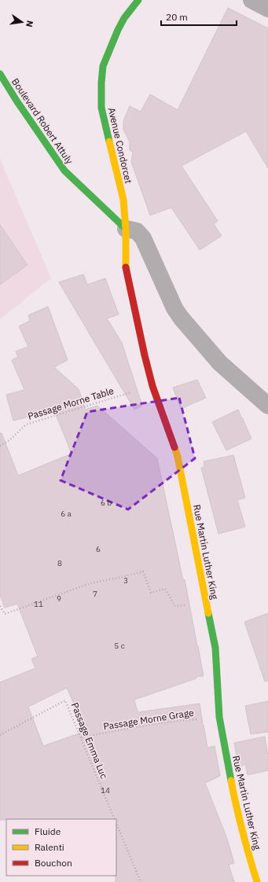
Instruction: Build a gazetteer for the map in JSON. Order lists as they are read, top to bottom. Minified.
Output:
{"streets":{"main road":["Boulevard Robert Attuly","Avenue Condorcet","Rue Martin Luther King"],"path":["Passage Morne Table","Passage Morne Grage","Passage Emma Luc"]},"crossings":[["Boulevard Robert Attuly","Avenue Condorcet"],["Boulevard Robert Attuly","Rue Martin Luther King"],["Avenue Condorcet","Rue Martin Luther King"],["Passage Morne Table","Rue Martin Luther King"],["Rue Martin Luther King","Passage Morne Grage"],["Passage Morne Grage","Passage Emma Luc"]],"house_numbers":["6 b","6 a","6","8","3","7","9","11","5 c","14"],"legend":["Fluide","Ralenti","Bouchon"],"scale_bar":"20 m","north":"right"}
